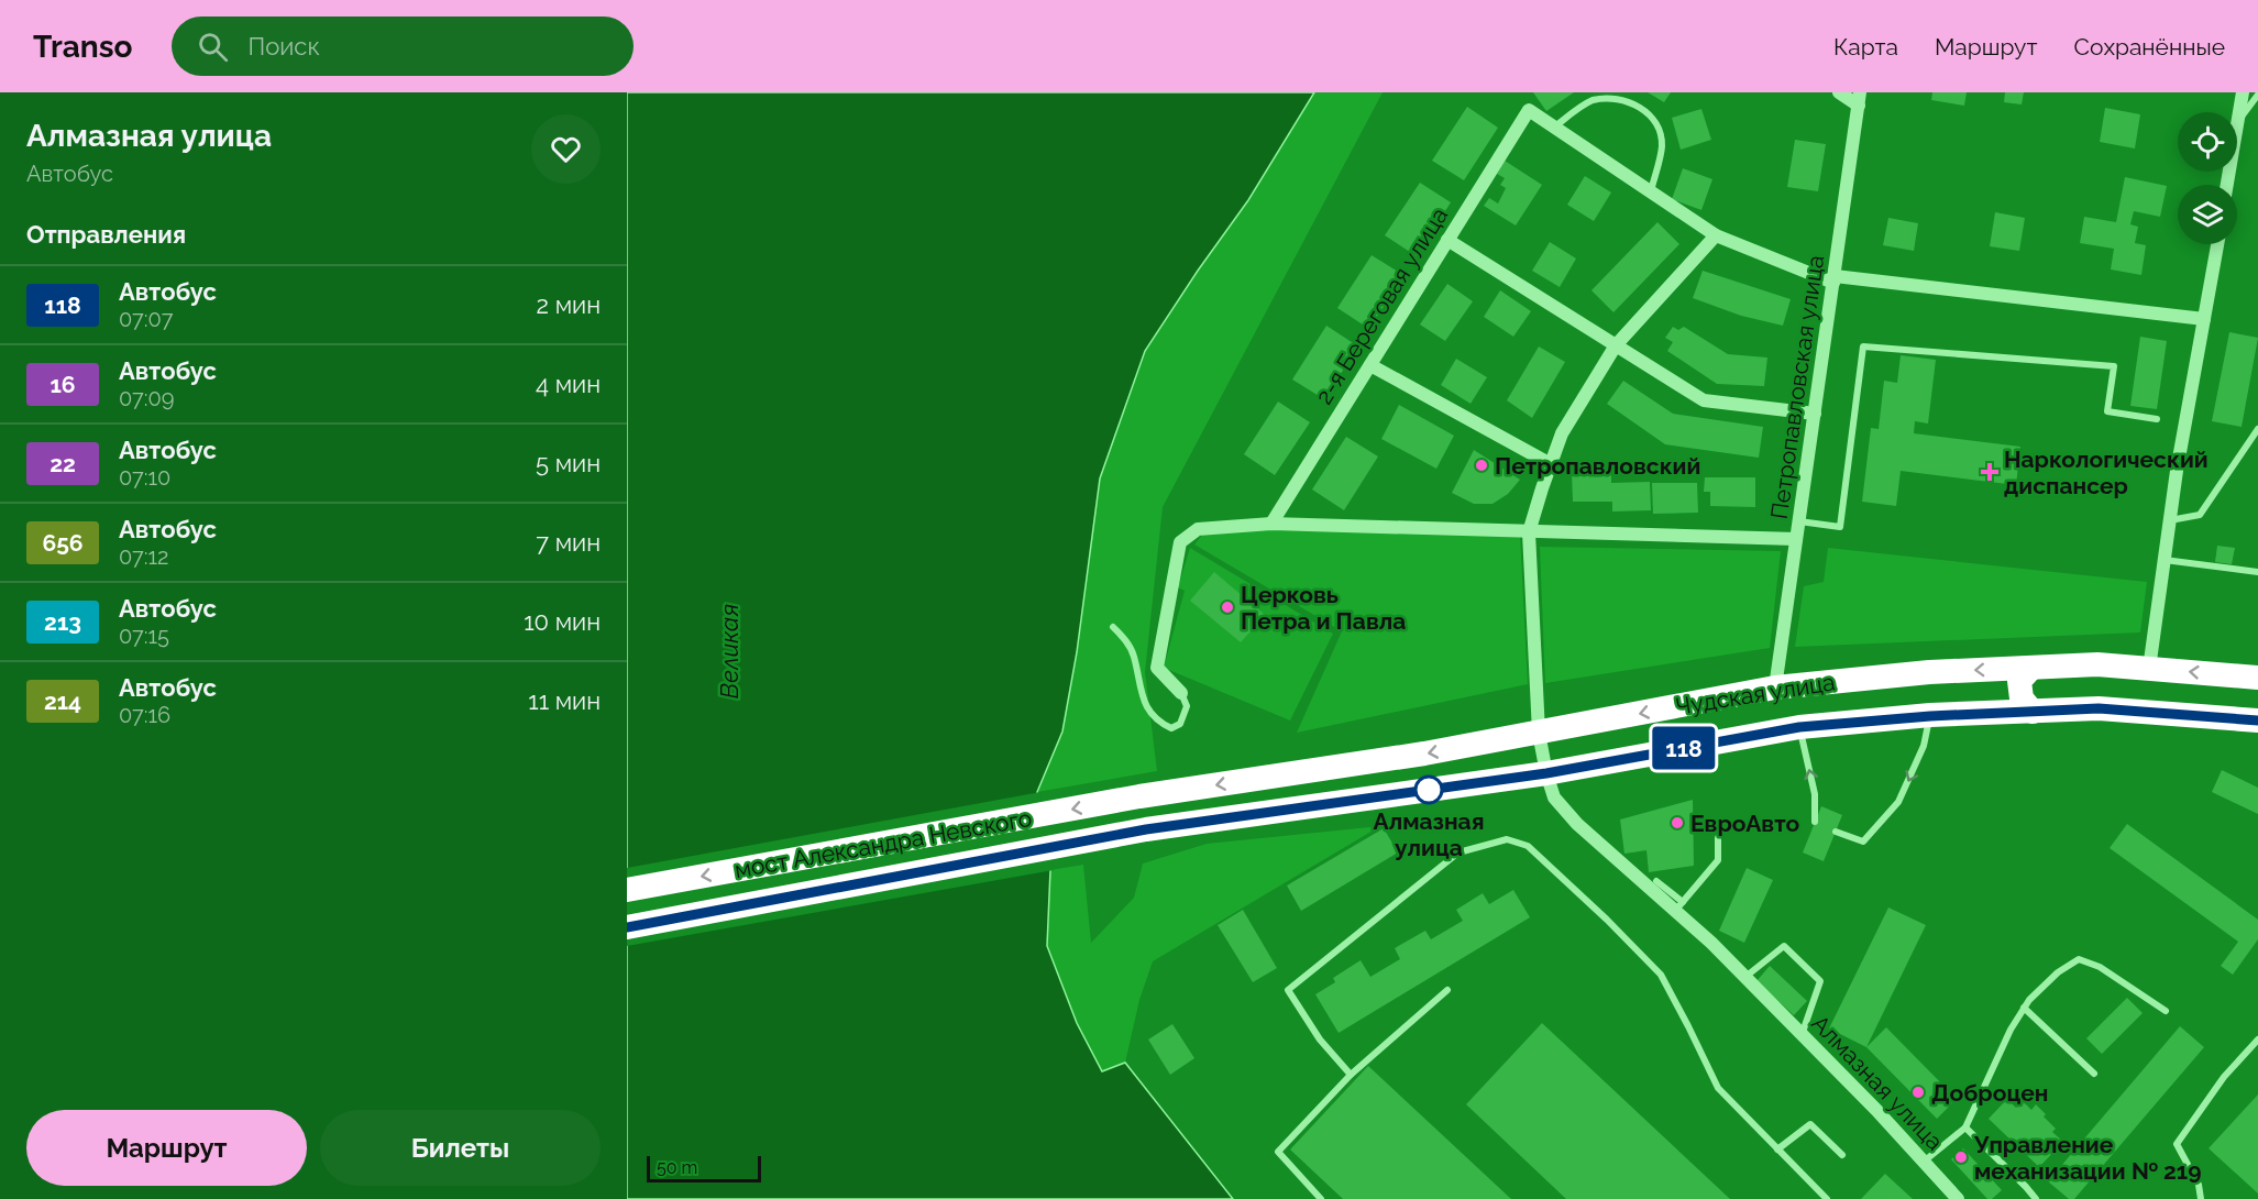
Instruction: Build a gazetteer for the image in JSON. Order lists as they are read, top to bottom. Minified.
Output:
{"streets":{"highway":["Чудская улица","мост Александра Невского"],"street":["2-я Береговая улица","Петропавловская улица","Алмазная улица"]},"crossings":[["Петропавловская улица","Чудская улица"],["Чудская улица","мост Александра Невского"],["Чудская улица","Алмазная улица"]],"water":["Великая"],"places":{"other":["Петропавловский","Церковь Петра и Павла","Алмазная улица","ЕвроАвто","Доброцен","Управление механизации № 219"],"health":["Наркологический диспансер"]},"lines":["bus line 118"],"scale_bar":"50 m","page":{"header":"Transo","search":"Поиск","nav":["Карта","Маршрут","Сохранённые"],"heading":[["Алмазная улица","Автобус"],"Отправления"],"on_map":"118","list":[{"mark":"118","name":"Автобус","note":"07:07","value":"2 мин"},{"mark":"16","name":"Автобус","note":"07:09","value":"4 мин"},{"mark":"22","name":"Автобус","note":"07:10","value":"5 мин"},{"mark":"656","name":"Автобус","note":"07:12","value":"7 мин"},{"mark":"213","name":"Автобус","note":"07:15","value":"10 мин"},{"mark":"214","name":"Автобус","note":"07:16","value":"11 мин"}],"buttons":["Маршрут","Билеты"],"scale":"50 m"}}
